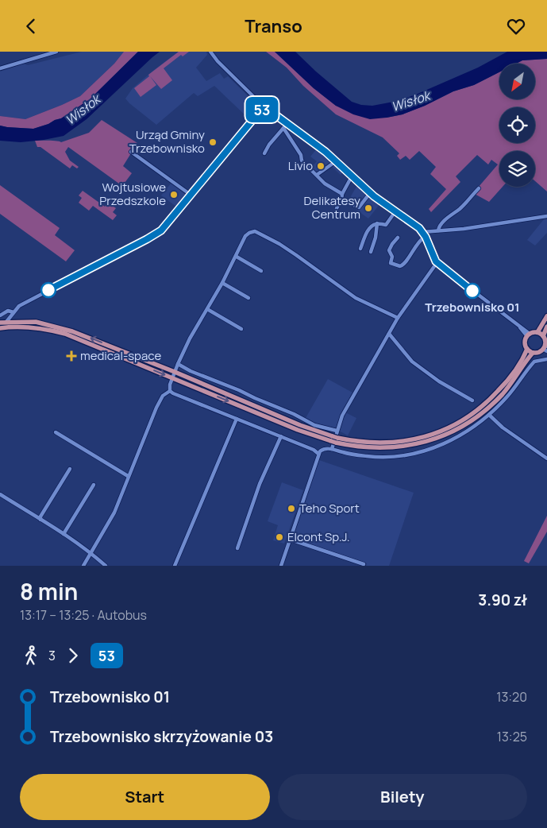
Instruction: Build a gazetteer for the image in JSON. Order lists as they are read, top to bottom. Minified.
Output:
{"water":["Wisłok"],"places":{"other":["Urząd Gminy Trzebownisko","Livio","Wojtusiowe Przedszkole","Delikatesy Centrum","Trzebownisko 01","Teho Sport","Elcont Sp.J."],"health":["medical-space"]},"lines":["bus line 53"],"north":"bottom left","page":{"header":"Transo","on_map":"53","heading":["8 min","13:17 – 13:25 · Autobus","3.90 zł"],"legs":["3","53"],"list":[{"name":"Trzebownisko 01","value":"13:20"},{"name":"Trzebownisko skrzyżowanie 03","value":"13:25"}],"buttons":["Start","Bilety"]}}
